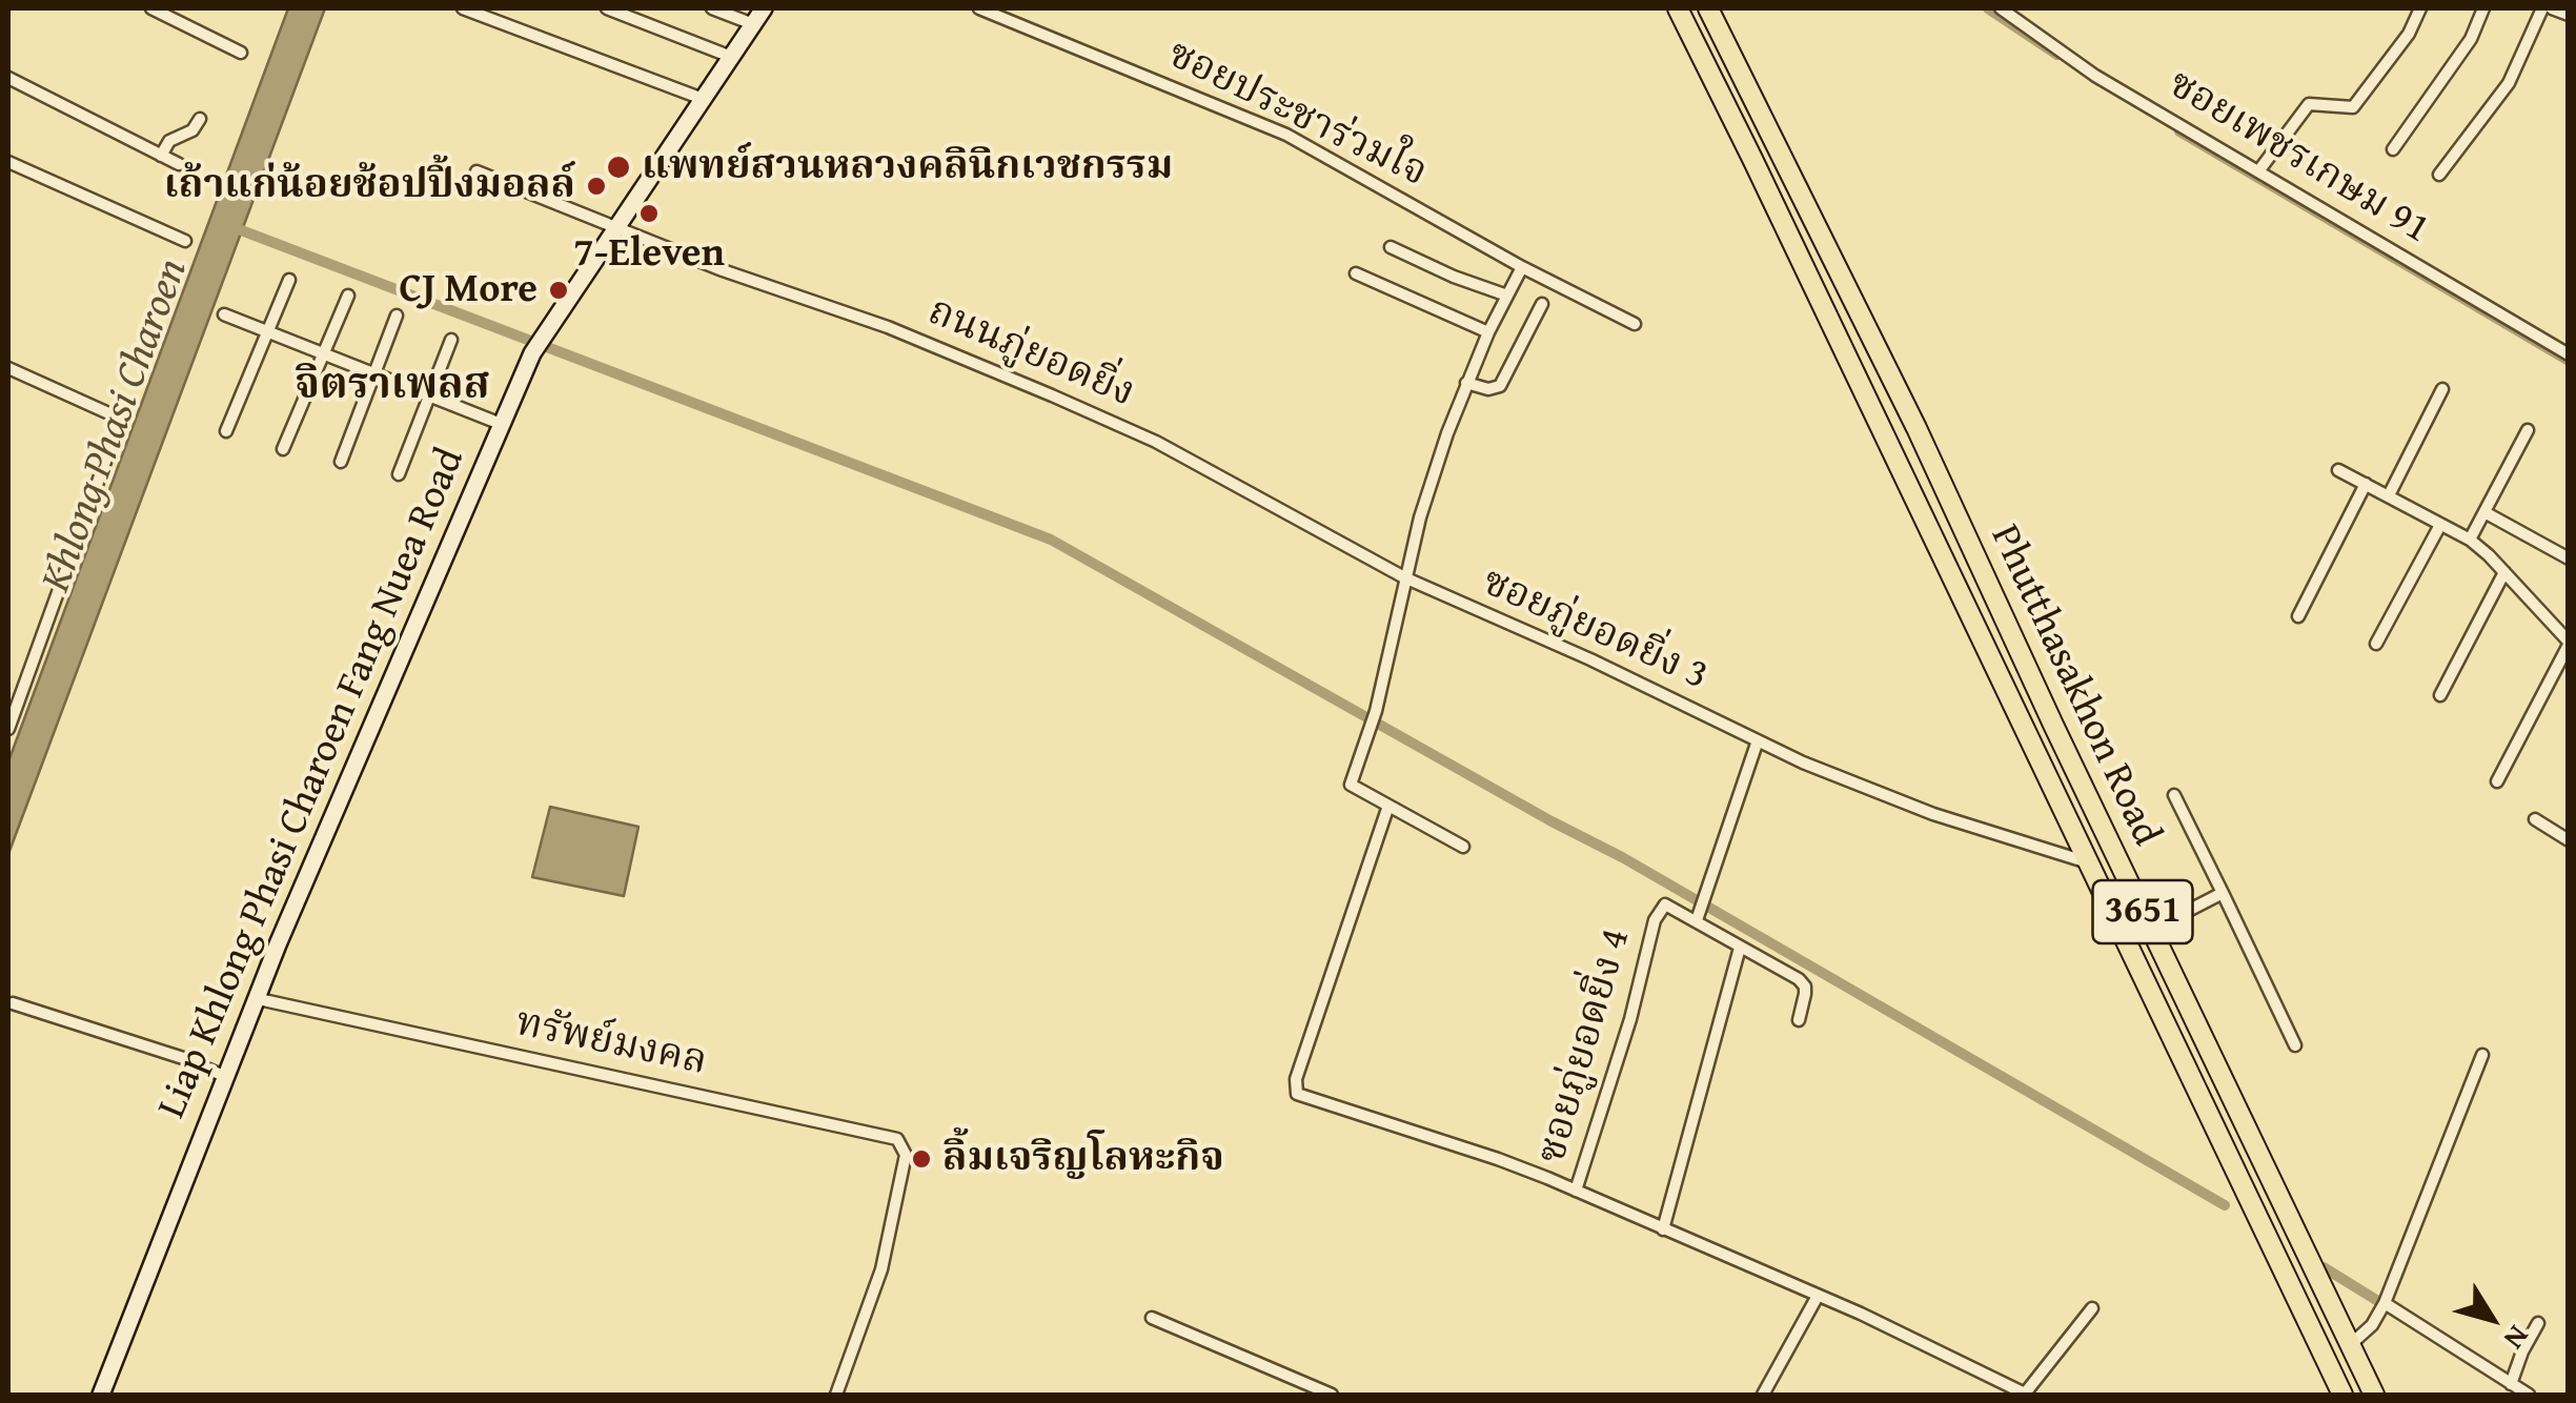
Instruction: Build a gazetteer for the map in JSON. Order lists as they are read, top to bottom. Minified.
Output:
{"streets":{"main road":["Phutthasakhon Road","Liap Khlong Phasi Charoen Fang Nuea Road","3651"],"street":["ซอยประชาร่วมใจ","ซอยเพชรเกษม 91","ถนนภู่ยอดยิ่ง","ซอยภู่ยอดยิ่ง 3","ทรัพย์มงคล","ซอยภู่ยอดยิ่ง 4"]},"crossings":[["ถนนภู่ยอดยิ่ง","ซอยภู่ยอดยิ่ง 3"],["ถนนภู่ยอดยิ่ง","Liap Khlong Phasi Charoen Fang Nuea Road"],["ซอยภู่ยอดยิ่ง 3","Phutthasakhon Road"],["Liap Khlong Phasi Charoen Fang Nuea Road","ทรัพย์มงคล"]],"districts":["จิตราเพลส"],"water":["Khlong Phasi Charoen"],"places":["แพทย์สวนหลวงคลินิกเวชกรรม","เถ้าแก่น้อยช้อปปิ้งมอลล์","7-Eleven","CJ More","ลิ้มเจริญโลหะกิจ"],"north":"bottom right"}
